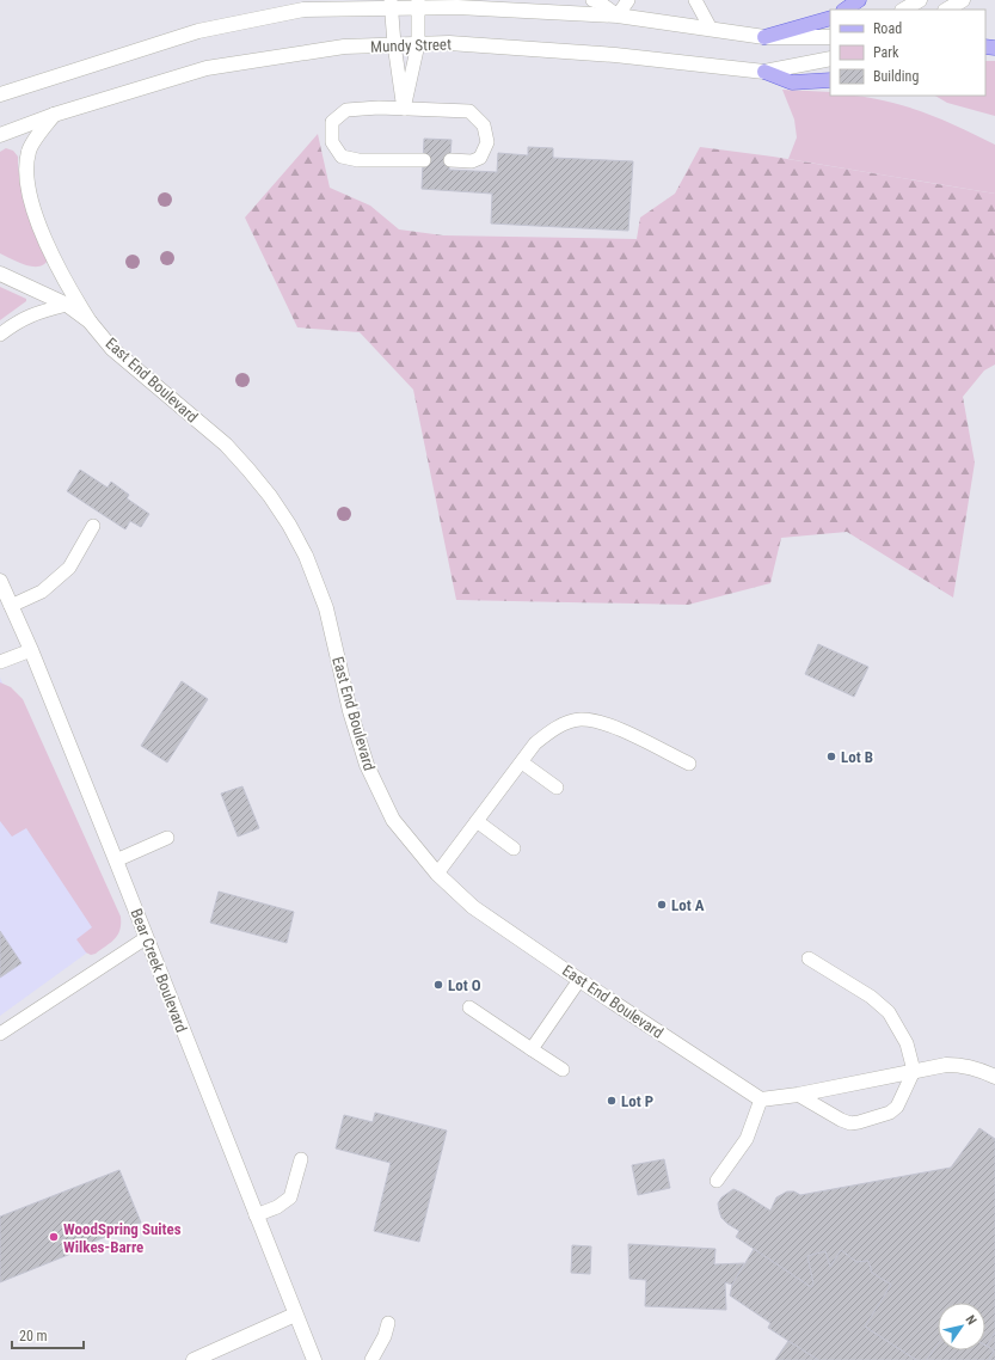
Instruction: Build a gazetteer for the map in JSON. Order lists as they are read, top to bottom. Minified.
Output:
{"streets":{"street":["Mundy Street","East End Boulevard","Bear Creek Boulevard"]},"places":["Lot B","Lot A","Lot O","Lot P","WoodSpring Suites Wilkes-Barre"],"legend":["Road","Park","Building"],"scale_bar":"20 m","north":"top right"}
